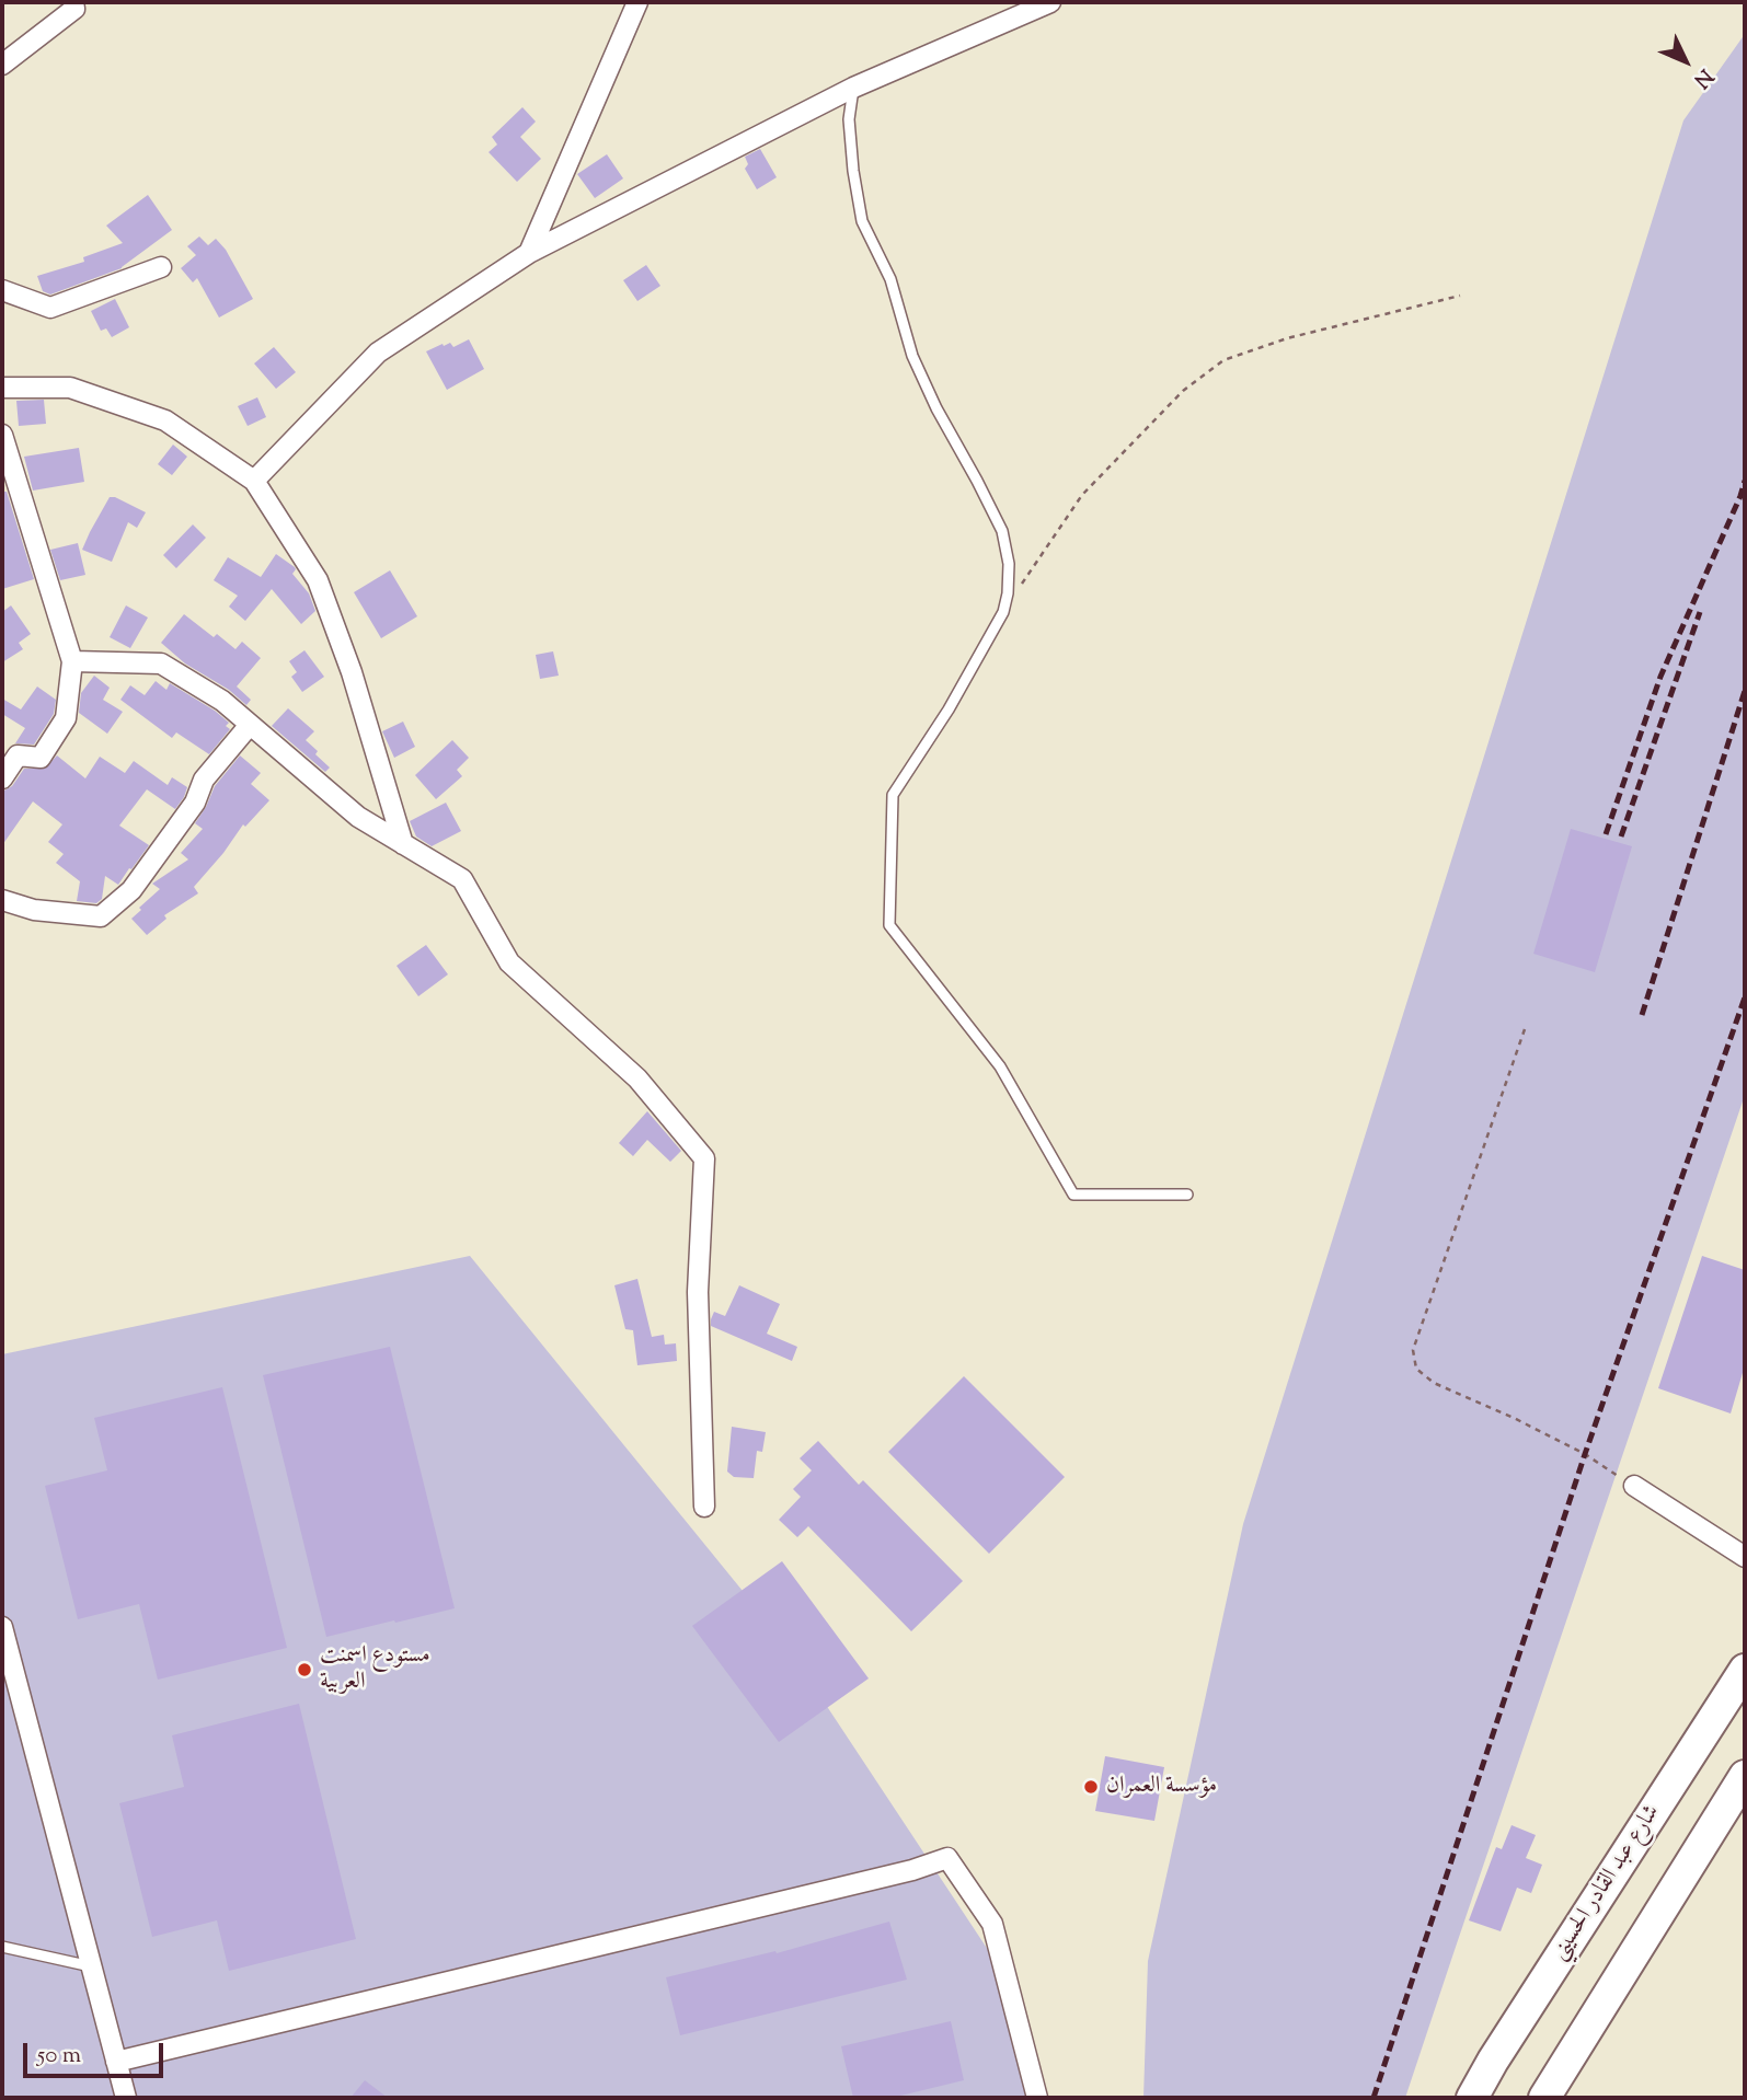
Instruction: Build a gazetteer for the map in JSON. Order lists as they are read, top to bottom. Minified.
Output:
{"streets":{"main road":["شارع عبد القادر الحسيني"]},"places":["مستودع اسمنت العربية","مؤسسة العمران"],"scale_bar":"50 m","north":"bottom right"}
